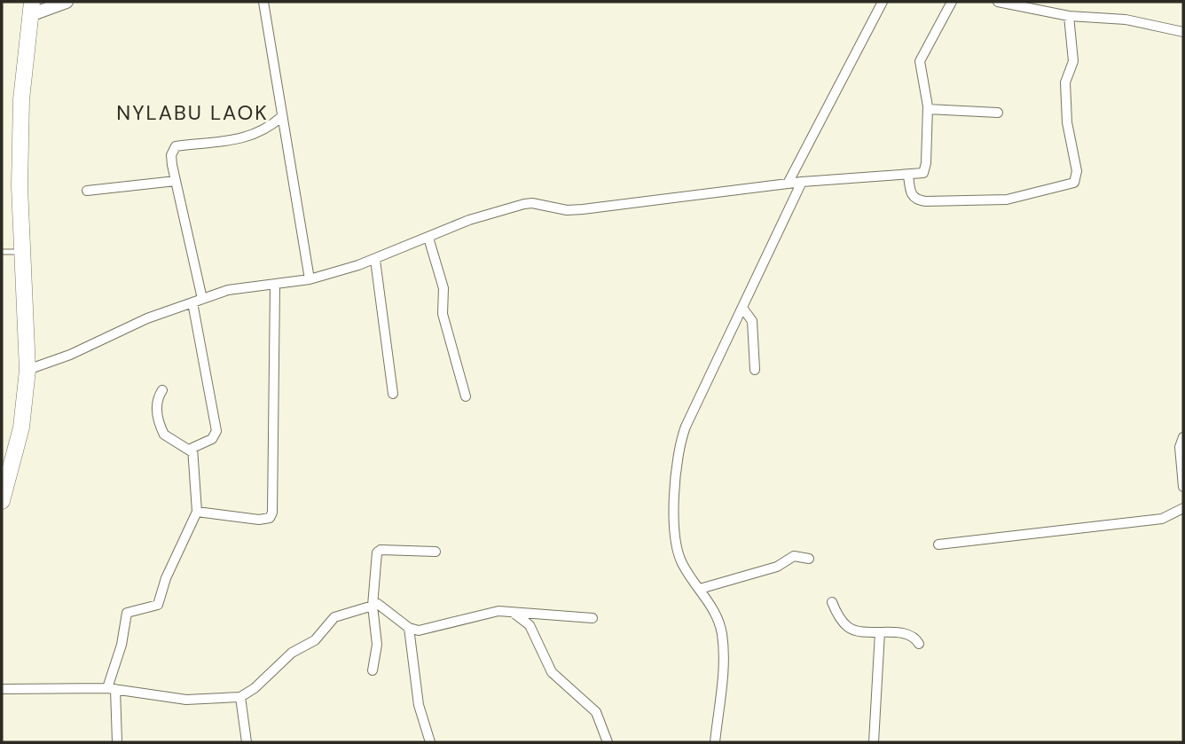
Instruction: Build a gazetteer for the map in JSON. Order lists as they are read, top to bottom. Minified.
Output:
{"districts":["NYLABU LAOK"]}
